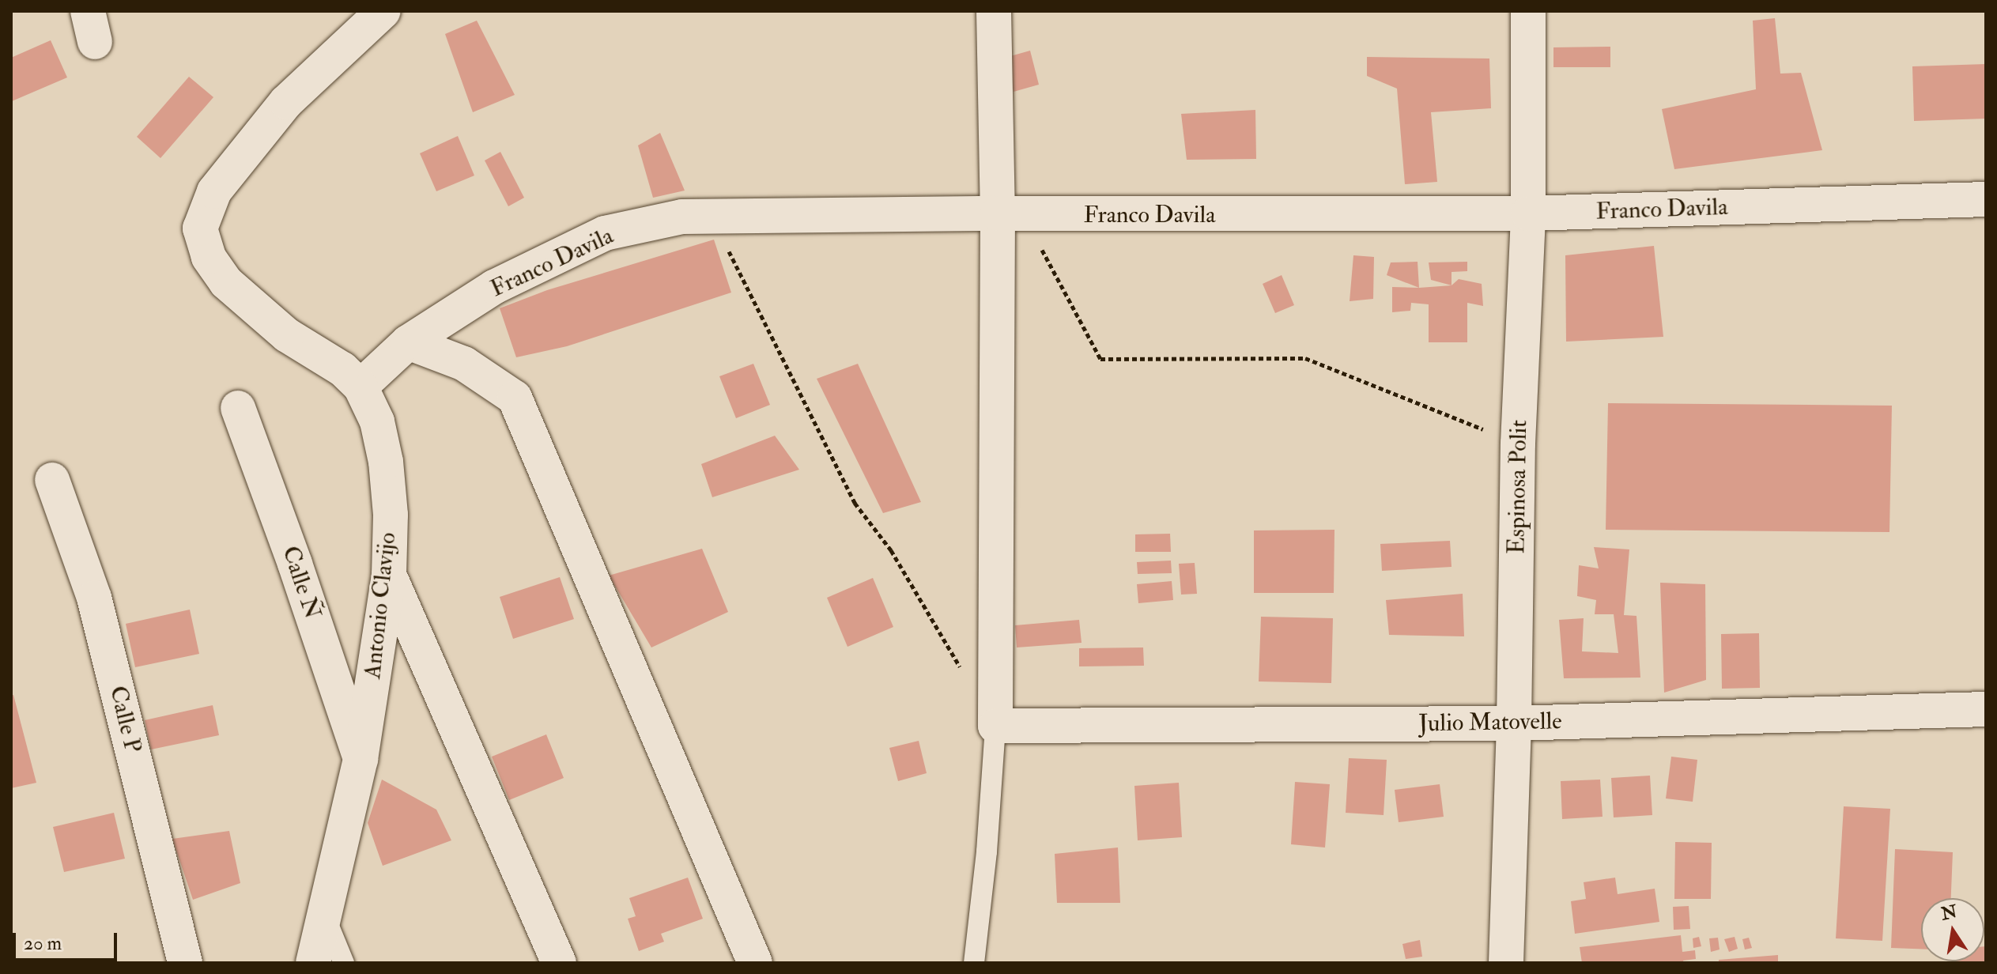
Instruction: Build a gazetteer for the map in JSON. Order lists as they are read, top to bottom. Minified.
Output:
{"streets":{"street":["Franco Davila","Espinosa Polit","Calle Ñ","Antonio Clavijo","Calle P","Julio Matovelle"]},"crossings":[["Franco Davila","Espinosa Polit"],["Franco Davila","Antonio Clavijo"],["Espinosa Polit","Julio Matovelle"],["Calle Ñ","Antonio Clavijo"]],"scale_bar":"20 m","north":"top"}
